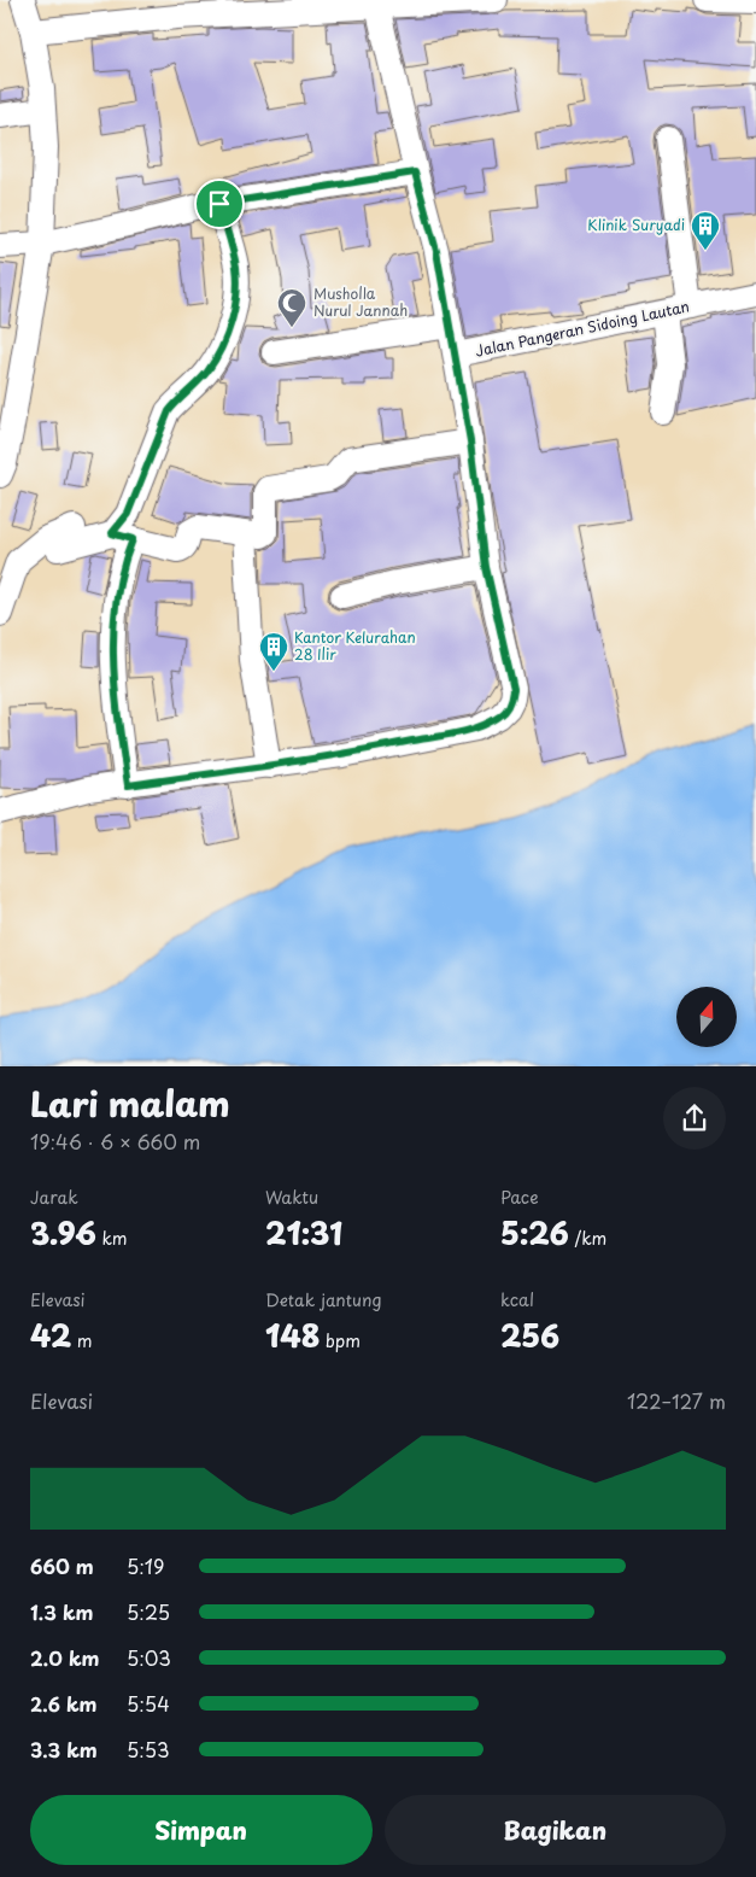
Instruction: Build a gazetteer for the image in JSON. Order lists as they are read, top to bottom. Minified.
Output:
{"streets":{"street":["Jalan Pangeran Sidoing Lautan"]},"places":{"building":["Klinik Suryadi","Kantor Kelurahan 28 Ilir"],"mosque":["Musholla Nurul Jannah"]},"north":"top","page":{"heading":["Lari malam","19:46 · 6 × 660 m"],"stats":[["Jarak","3.96 km"],["Waktu","21:31"],["Pace","5:26 /km"],["Elevasi","42 m"],["Detak jantung","148 bpm"],["kcal","256"]],"chart":["Elevasi","122–127 m"],"list":[{"name":"660 m","note":"5:19"},{"name":"1.3 km","note":"5:25"},{"name":"2.0 km","note":"5:03"},{"name":"2.6 km","note":"5:54"},{"name":"3.3 km","note":"5:53"}],"buttons":["Simpan","Bagikan"]}}
